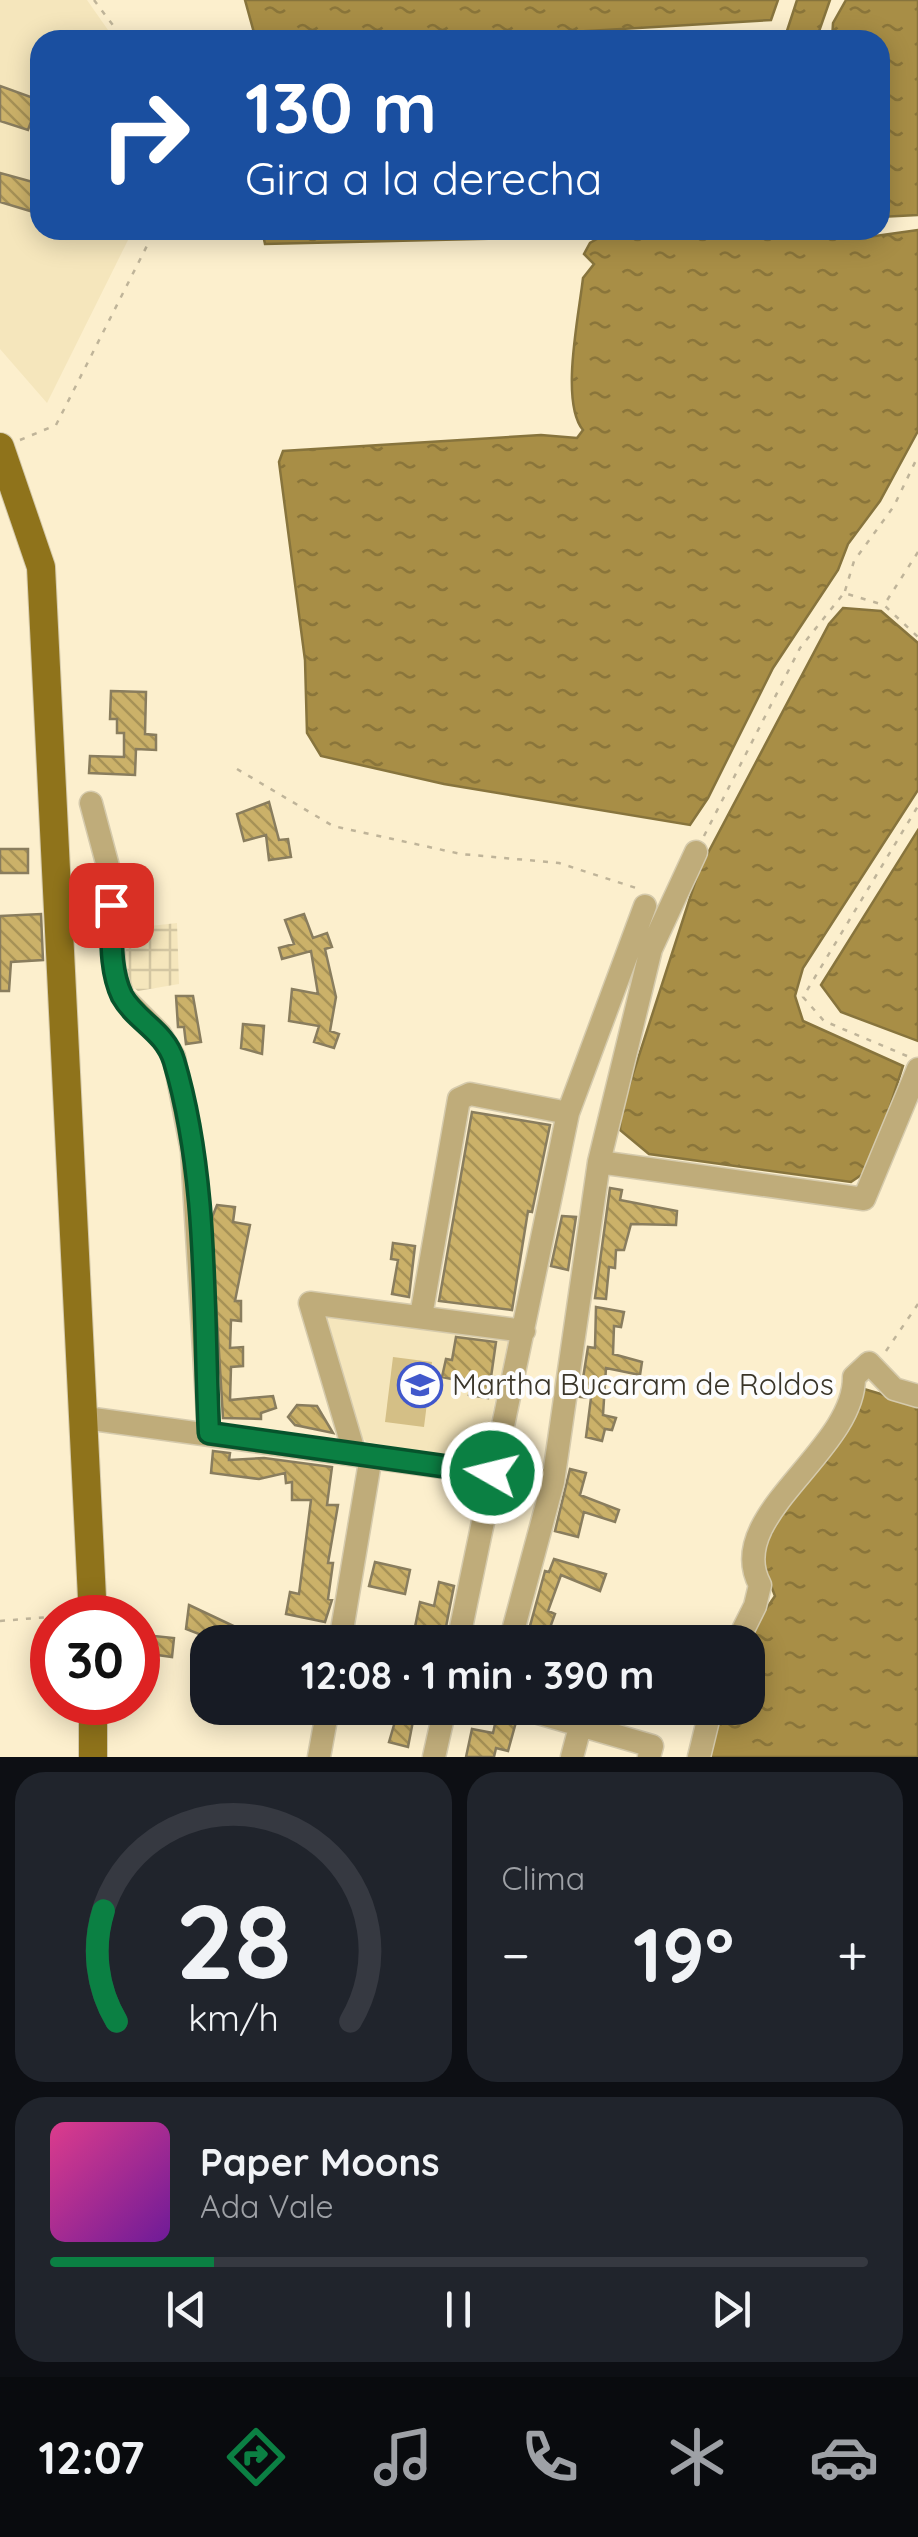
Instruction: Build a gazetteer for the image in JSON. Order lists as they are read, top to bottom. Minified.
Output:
{"places":{"school or university":["Martha Bucaram de Roldos"]},"page":{"turn":["130 m","Gira a la derecha"],"limit":"30","trip":"12:08 · 1 min · 390 m","tile":"Clima","heat":["−","19°","+"],"song":["Paper Moons","Ada Vale"],"tabs":"12:07","gauge":["28","km/h"]}}
